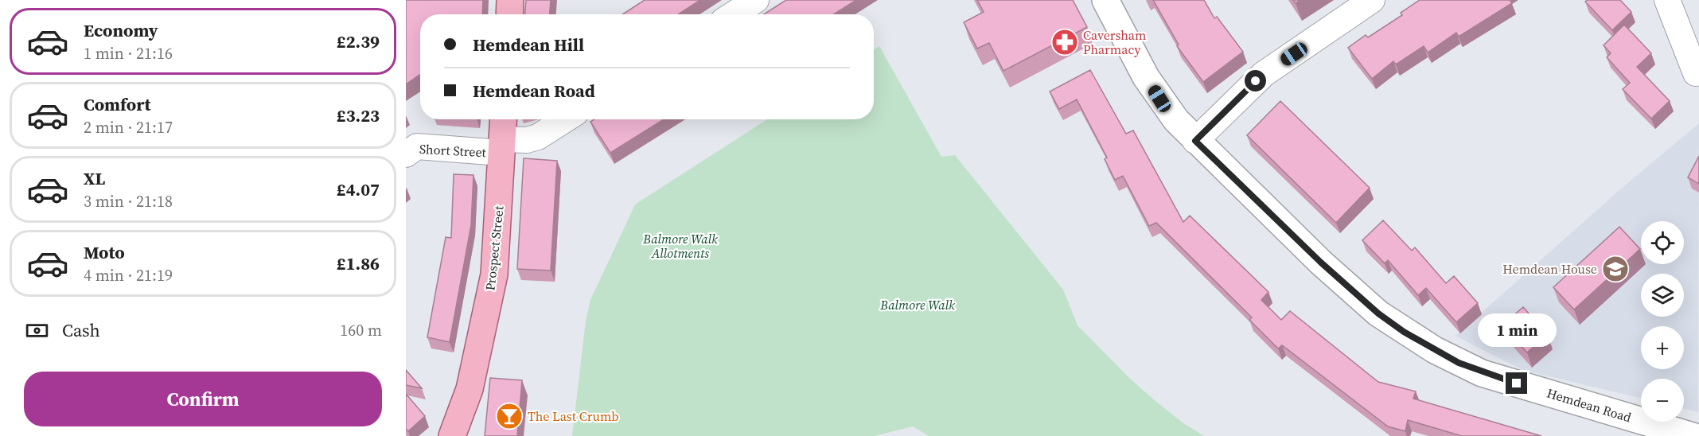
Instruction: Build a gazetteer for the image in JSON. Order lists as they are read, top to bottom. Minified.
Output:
{"streets":{"main road":["Prospect Street"],"street":["Short Street","Hemdean Road"]},"crossings":[["Short Street","Prospect Street"]],"parks":["Balmore Walk Allotments","Balmore Walk"],"places":{"pharmacy":["Caversham Pharmacy"],"school or university":["Hemdean House"],"bar":["The Last Crumb"]},"page":{"list":[{"name":"Economy","note":"1 min · 21:16","value":"£2.39"},{"name":"Comfort","note":"2 min · 21:17","value":"£3.23"},{"name":"XL","note":"3 min · 21:18","value":"£4.07"},{"name":"Moto","note":"4 min · 21:19","value":"£1.86"}],"banner":["Hemdean Hill","Hemdean Road"],"map_buttons":["+","−"],"pay":["Cash","160 m"],"bubble":"1 min","buttons":"Confirm"}}
